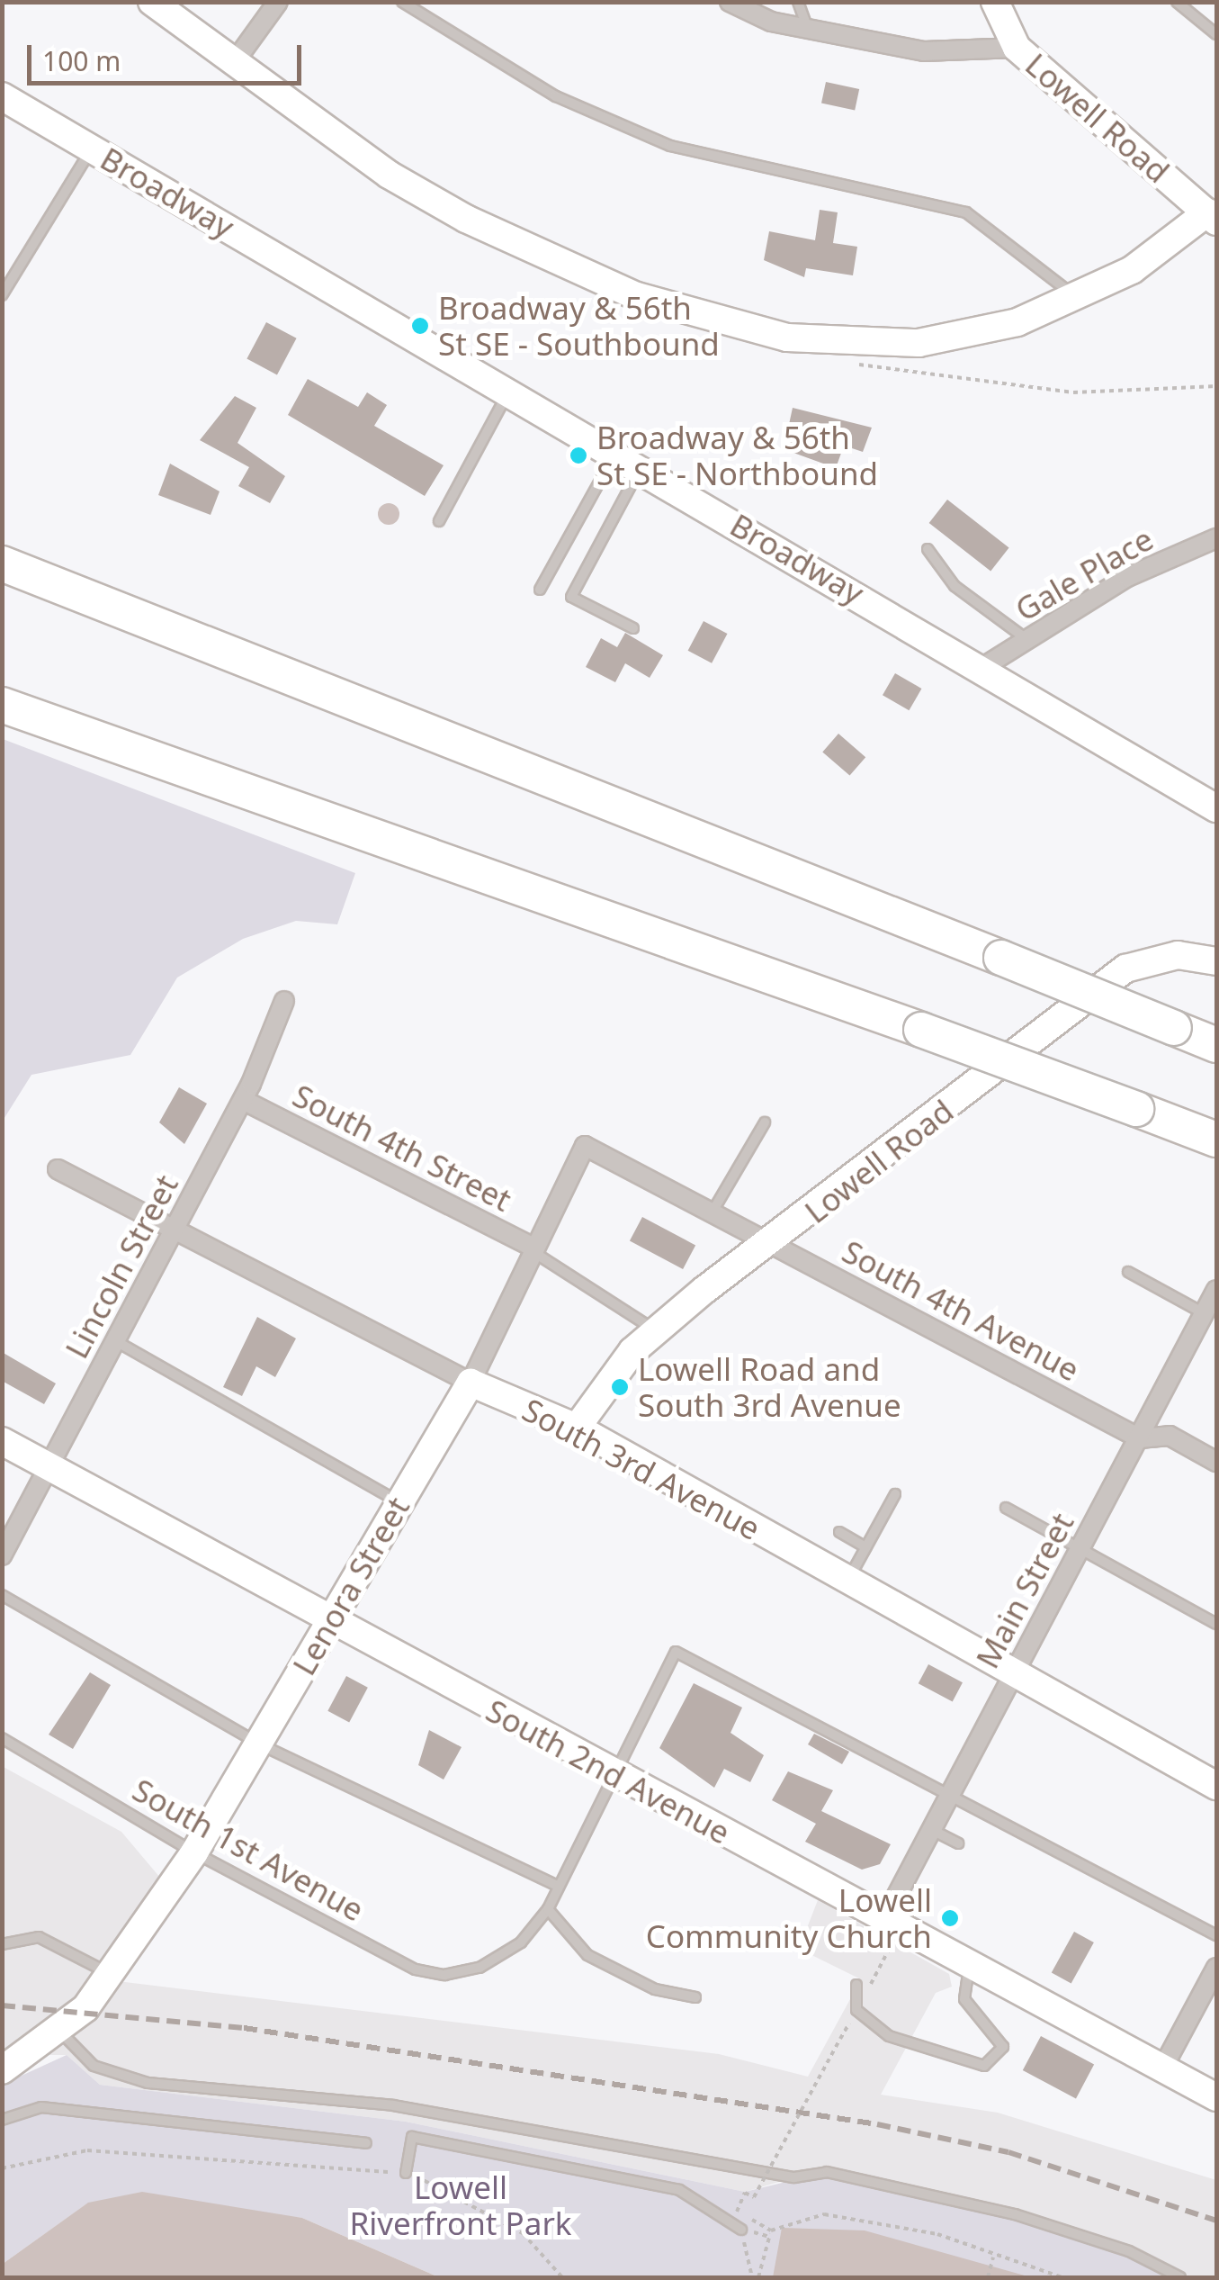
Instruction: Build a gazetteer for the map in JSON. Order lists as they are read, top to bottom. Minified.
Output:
{"streets":{"street":["Lowell Road","Broadway","Gale Place","South 4th Street","Lincoln Street","South 4th Avenue","South 3rd Avenue","Lenora Street","Main Street","South 2nd Avenue"],"lane":["South 1st Avenue"]},"crossings":[["Lowell Road","South 4th Avenue"],["Lowell Road","South 3rd Avenue"],["Broadway","Gale Place"],["South 4th Street","Lincoln Street"],["South 4th Street","Lenora Street"],["Lincoln Street","South 3rd Avenue"],["Lincoln Street","South 2nd Avenue"],["South 4th Avenue","Lenora Street"],["South 4th Avenue","Main Street"],["South 3rd Avenue","Lenora Street"],["South 3rd Avenue","Main Street"],["Lenora Street","South 2nd Avenue"],["Lenora Street","South 1st Avenue"],["Main Street","South 2nd Avenue"]],"parks":["Lowell Riverfront Park"],"places":["Broadway & 56th St SE - Southbound","Broadway & 56th St SE - Northbound","Lowell Road and South 3rd Avenue","Lowell Community Church"],"scale_bar":"100 m"}
